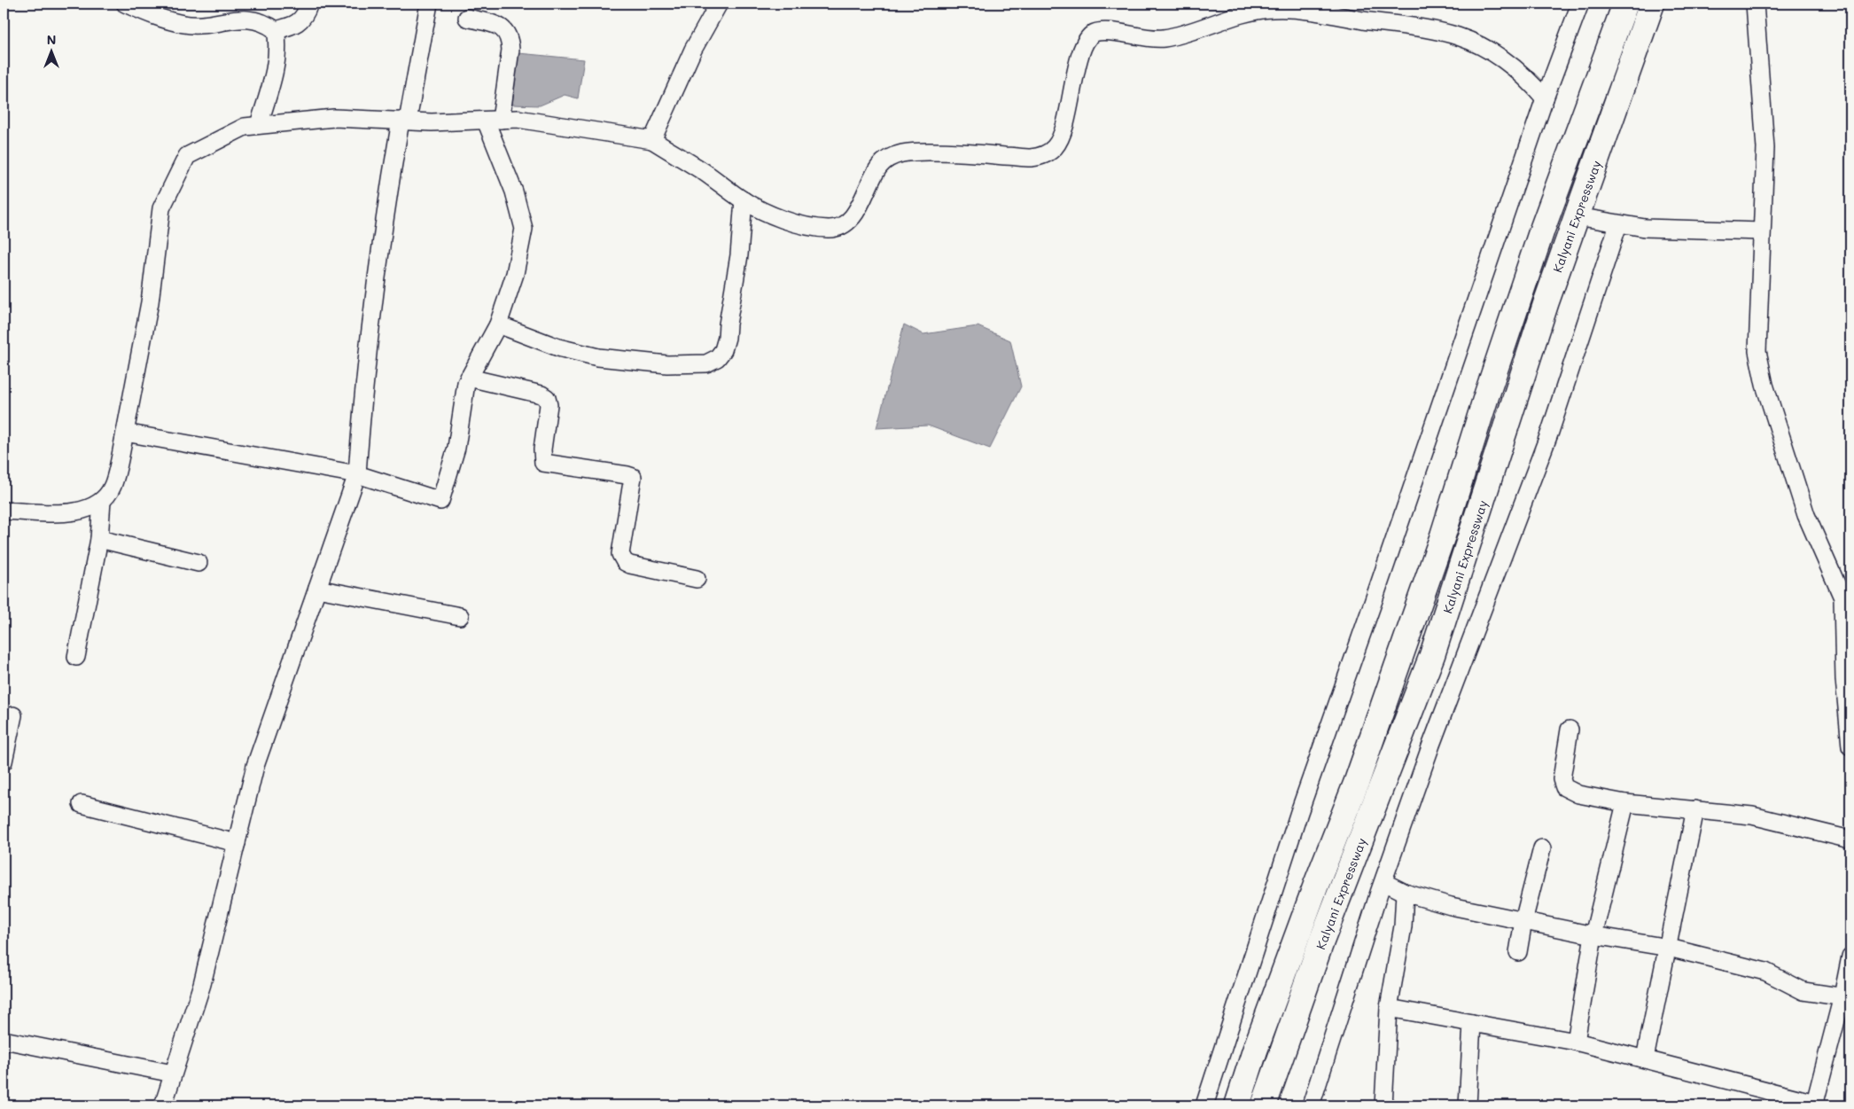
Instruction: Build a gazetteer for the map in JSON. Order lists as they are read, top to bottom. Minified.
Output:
{"streets":{"highway":["Kalyani Expressway"]},"north":"top"}
